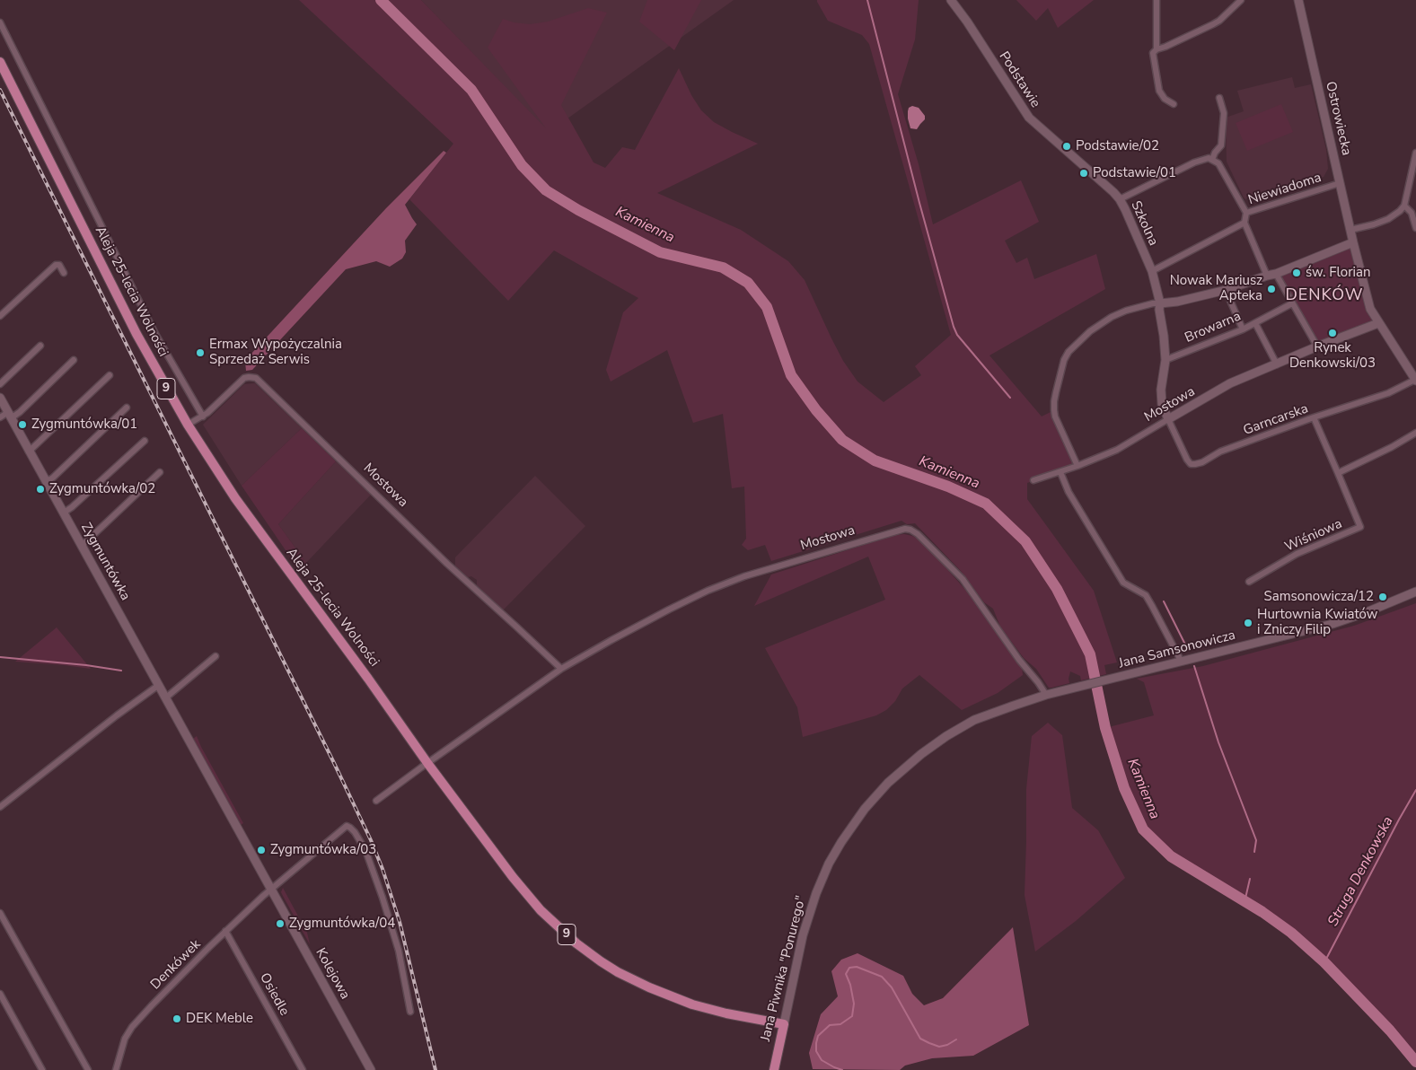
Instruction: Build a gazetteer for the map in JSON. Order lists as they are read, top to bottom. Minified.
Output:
{"streets":{"main road":["Aleja 25-lecia Wolności","9","Jana Piwnika \"Ponurego\""],"street":["Podstawie","Ostrowiecka","Niewiadoma","Szkolna","Browarna","Mostowa","Garncarska","Wiśniowa","Zygmuntówka","Jana Samsonowicza","Denkówek","Kolejowa","Osiedle"]},"crossings":[["Podstawie","Szkolna"],["Ostrowiecka","Niewiadoma"],["Ostrowiecka","Mostowa"],["Ostrowiecka","Garncarska"],["Niewiadoma","Szkolna"],["Szkolna","Browarna"],["Aleja 25-lecia Wolności","Mostowa"],["Aleja 25-lecia Wolności","Jana Piwnika \"Ponurego\""],["Browarna","Mostowa"],["Browarna","Garncarska"],["Mostowa","Garncarska"],["Mostowa","Jana Samsonowicza"],["Mostowa","Jana Piwnika \"Ponurego\""],["Garncarska","Wiśniowa"],["Zygmuntówka","Denkówek"],["Zygmuntówka","Kolejowa"],["Jana Samsonowicza","Jana Piwnika \"Ponurego\""],["Denkówek","Kolejowa"],["Denkówek","Osiedle"]],"districts":["DENKÓW"],"water":["Kamienna","Struga Denkowska"],"places":["Podstawie/02","Podstawie/01","św. Florian","Nowak Mariusz Apteka","Rynek Denkowski/03","Ermax Wypożyczalnia Sprzedaż Serwis","Zygmuntówka/01","Zygmuntówka/02","Samsonowicza/12","Hurtownia Kwiatów i Zniczy Filip","Zygmuntówka/03","Zygmuntówka/04","DEK Meble"]}
